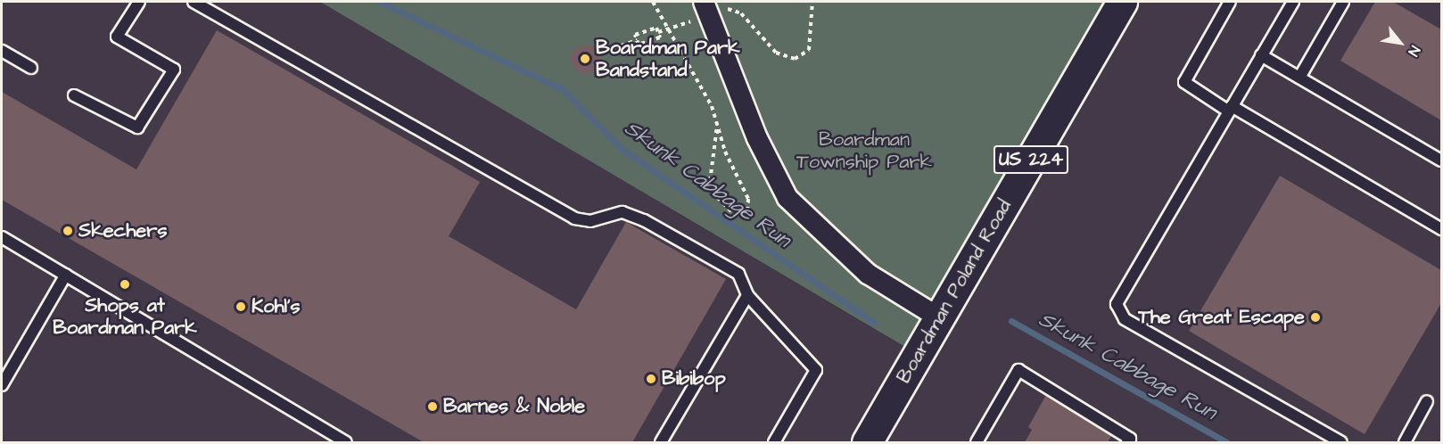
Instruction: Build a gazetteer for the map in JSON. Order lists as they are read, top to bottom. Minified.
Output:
{"streets":{"main road":["US 224","Boardman Poland Road"]},"water":["Skunk Cabbage Run"],"parks":["Boardman Township Park"],"places":["Boardman Park Bandstand","Skechers","Shops at Boardman Park","Kohl's","The Great Escape","Bibibop","Barnes & Noble"],"north":"bottom right"}
